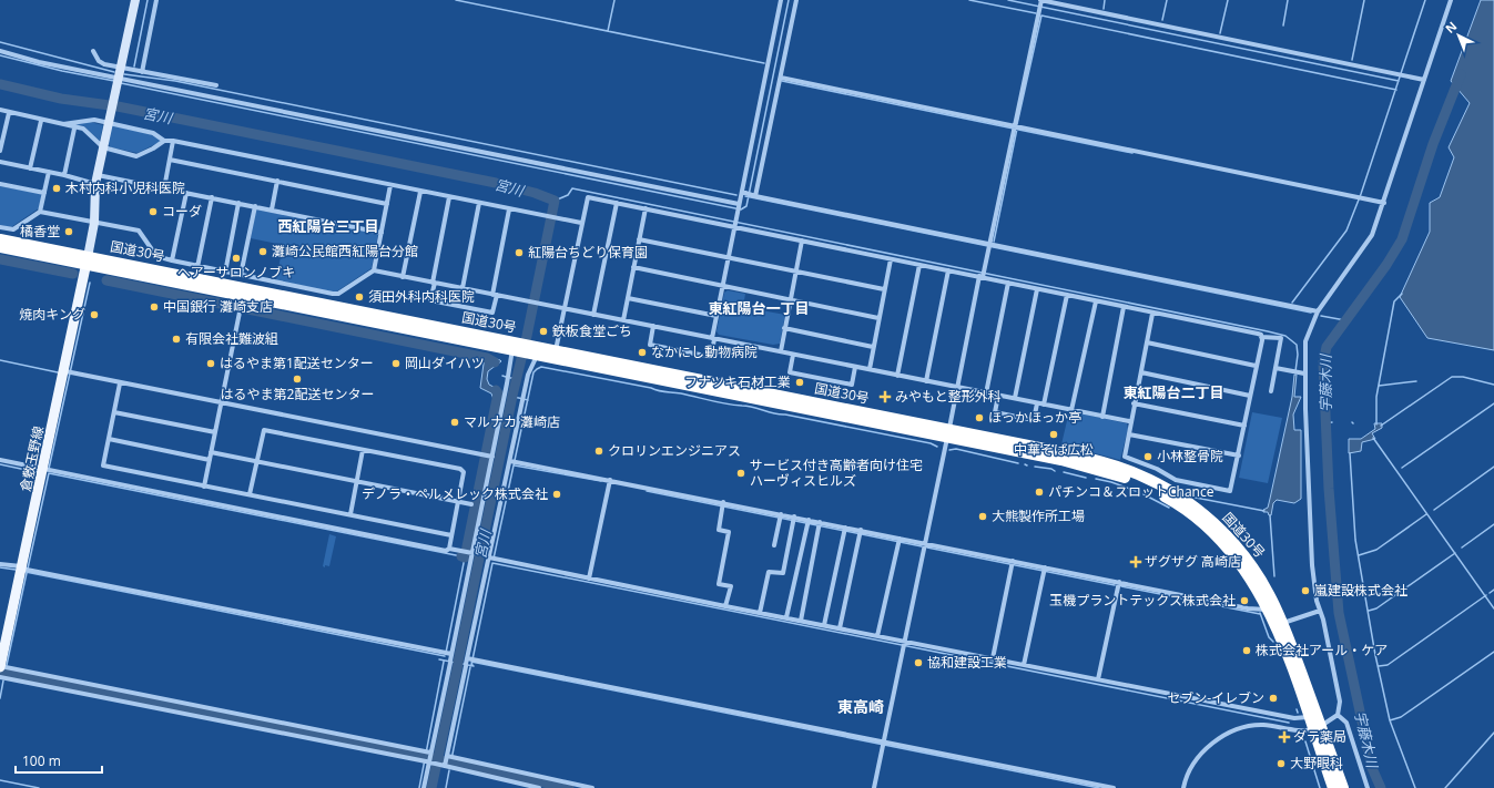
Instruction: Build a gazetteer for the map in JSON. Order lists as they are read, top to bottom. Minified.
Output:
{"streets":{"highway":["国道30号"],"main road":["倉敷玉野線"]},"crossings":[["国道30号","倉敷玉野線"]],"districts":["西紅陽台三丁目","東紅陽台一丁目","東紅陽台二丁目","東高崎"],"water":["宮川","宇藤木川"],"places":{"other":["木村内科小児科医院","コーダ","橘香堂","灘崎公民館西紅陽台分館","紅陽台ちどり保育園","ヘアーサロンノブキ","須田外科内科医院","中国銀行 灘崎支店","焼肉キング","鉄板食堂ごち","有限会社難波組","なかにし動物病院","はるやま第1配送センター","岡山ダイハツ","はるやま第2配送センター","フナツキ石材工業","ほっかほっか亭","マルナカ 灘崎店","中華そば広松","クロリンエンジニアス","小林整骨院","サービス付き高齢者向け住宅 ハーヴィスヒルズ","パチンコ＆スロットChance","デノラ・ペルメレック株式会社","大熊製作所工場","嵐建設株式会社","玉機プラントテックス株式会社","株式会社アール・ケア","協和建設工業","セブン-イレブン","大野眼科"],"health":["みやもと整形外科","ザグザグ 高崎店","ダテ薬局"]},"scale_bar":"100 m","north":"top left"}
